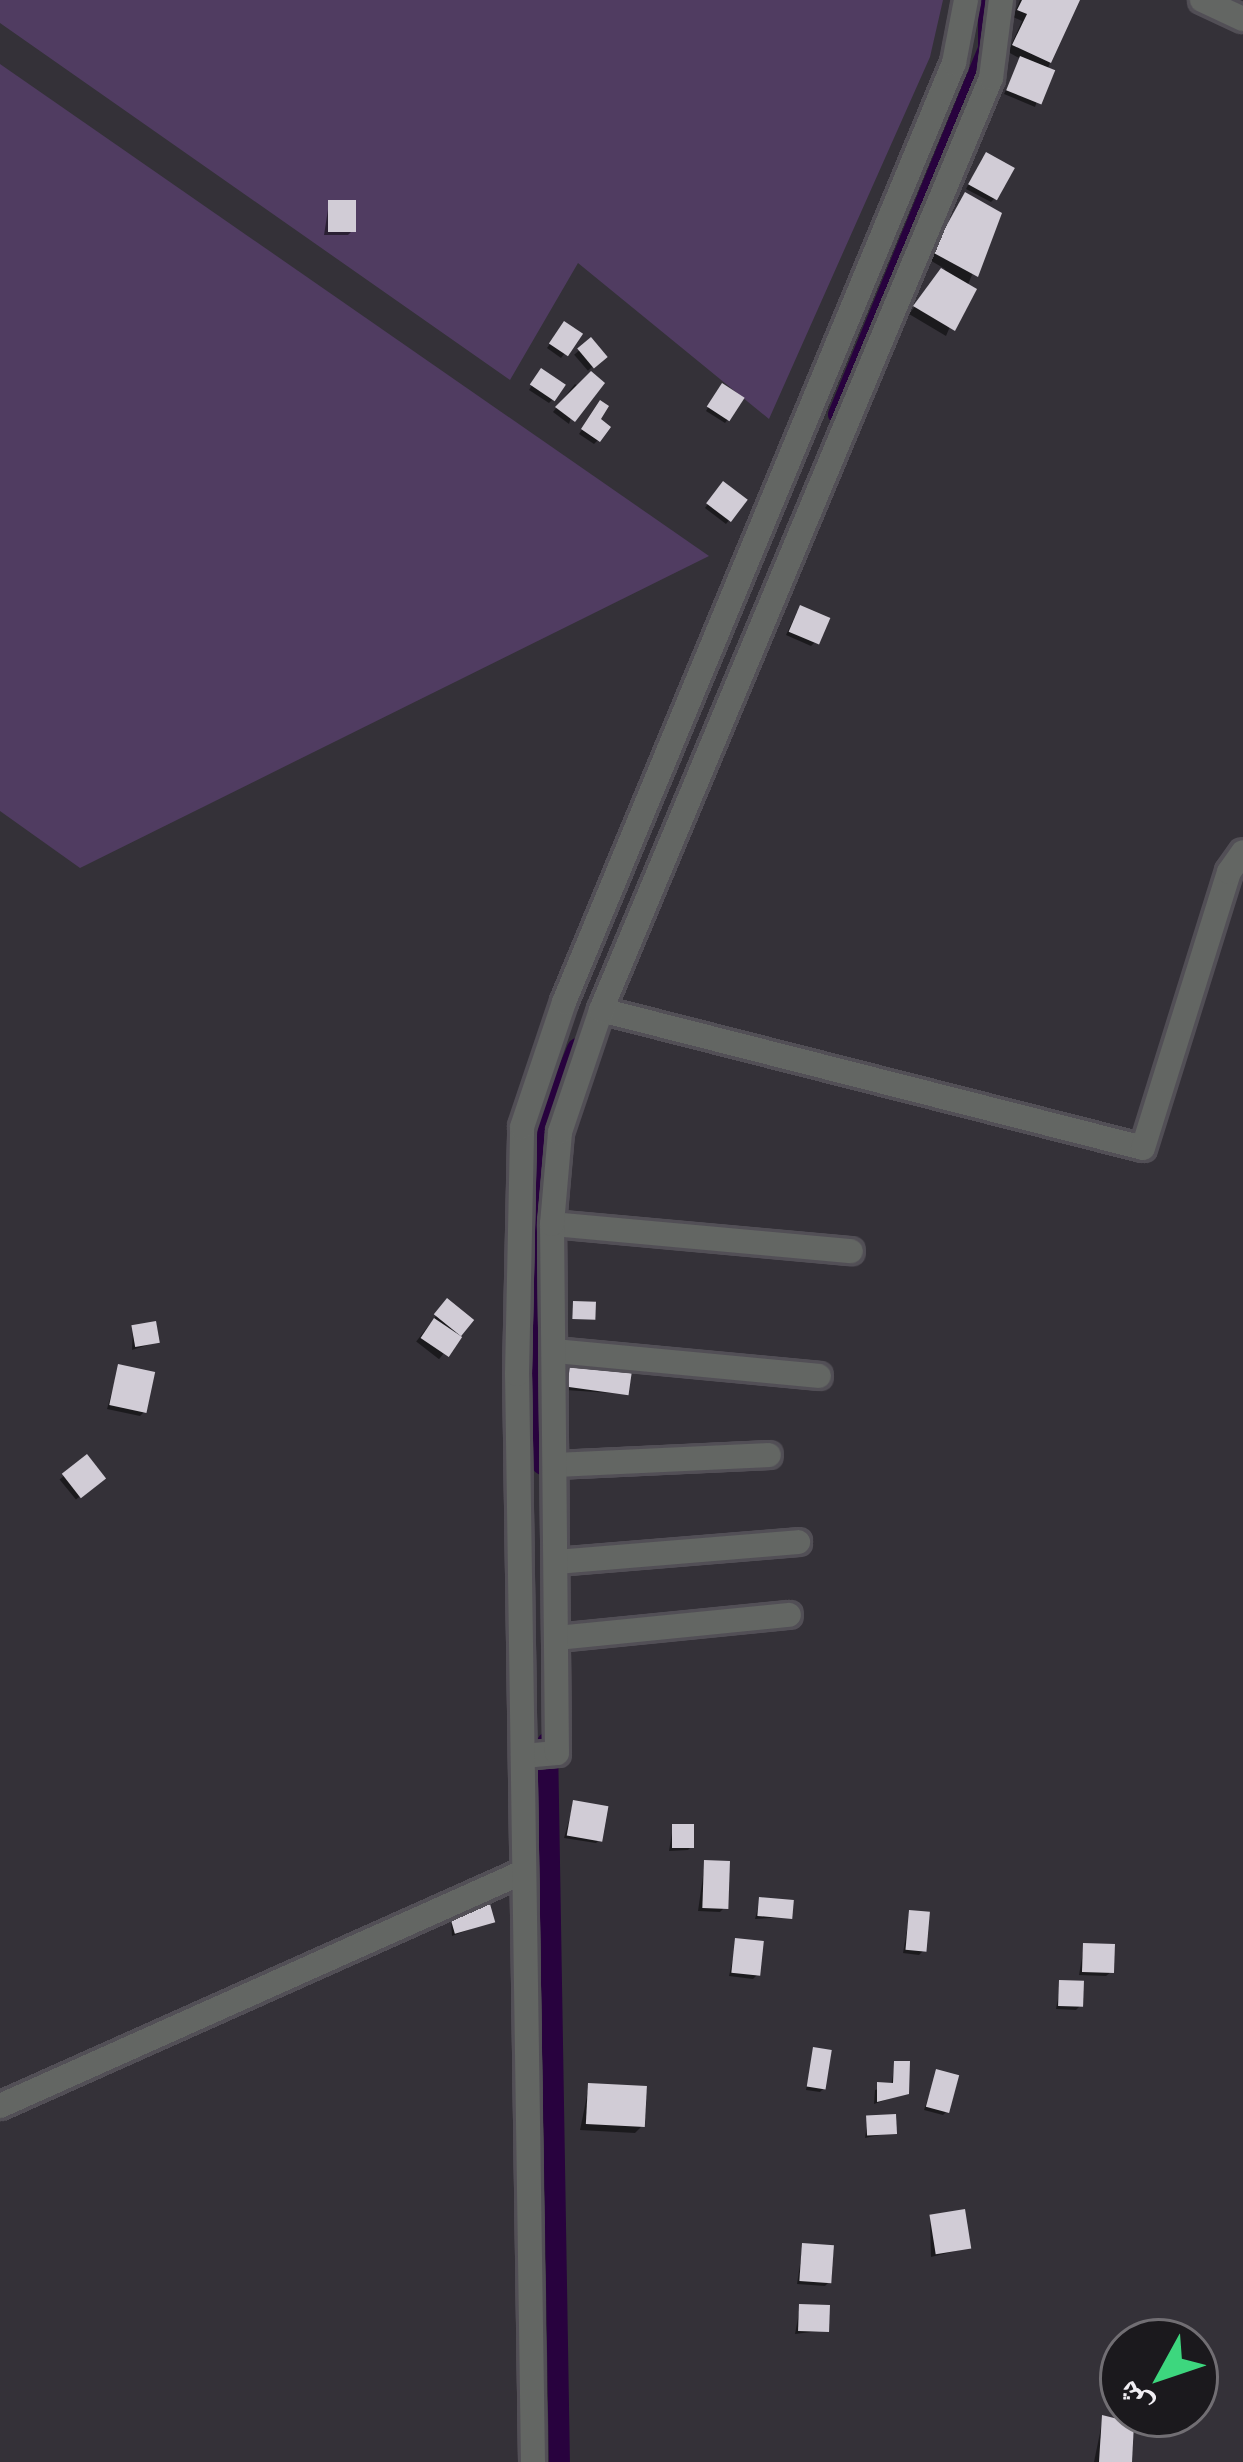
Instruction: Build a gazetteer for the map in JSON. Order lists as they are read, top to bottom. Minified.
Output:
{"north":"bottom left"}
